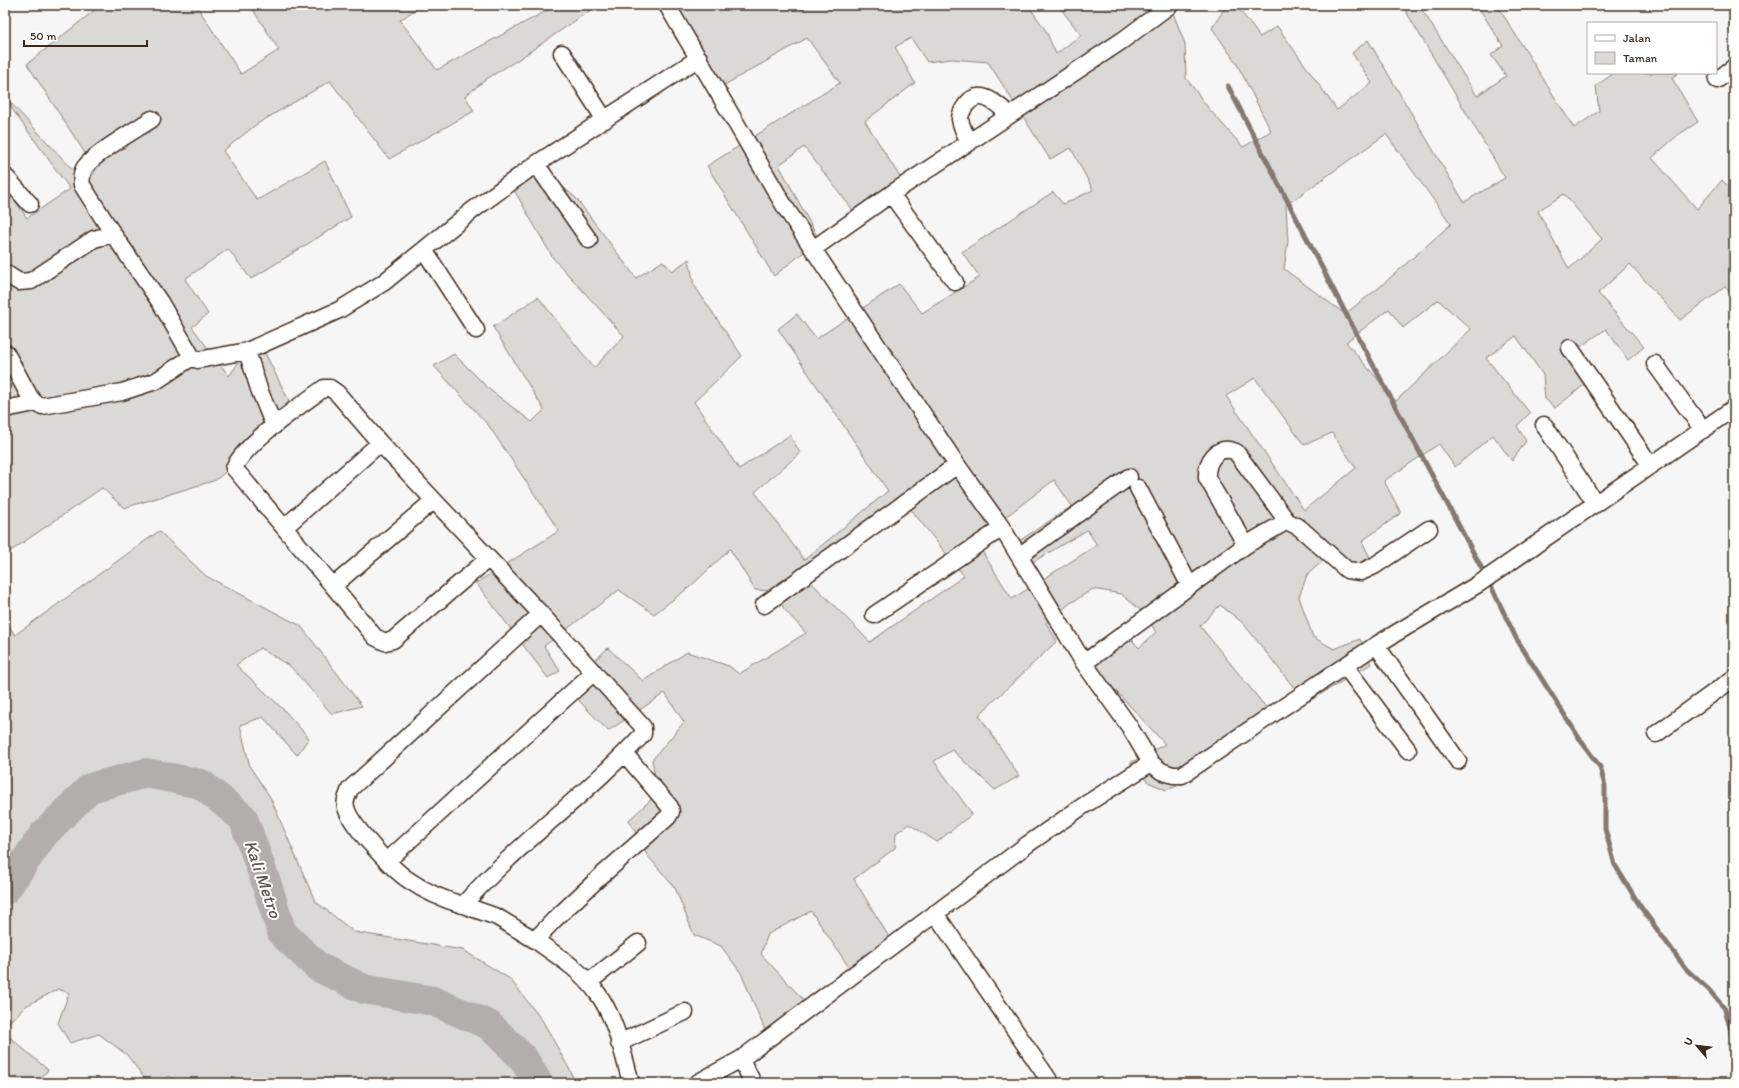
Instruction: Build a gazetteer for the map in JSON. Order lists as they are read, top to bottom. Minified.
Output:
{"water":["Kali Metro"],"legend":["Jalan","Taman"],"scale_bar":"50 m","north":"top left"}
